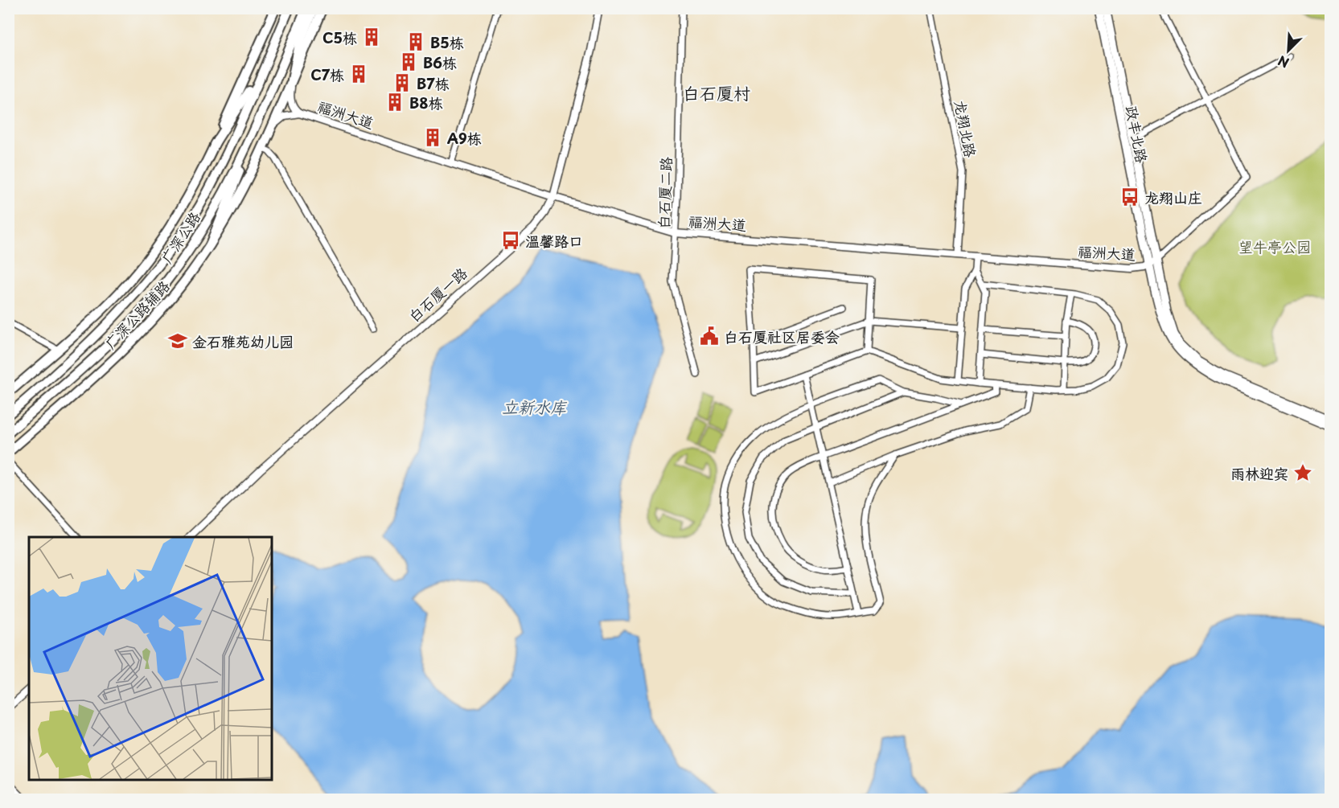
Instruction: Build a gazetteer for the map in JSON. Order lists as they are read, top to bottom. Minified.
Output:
{"streets":{"main road":["福洲大道","政丰北路","广深公路","广深公路辅路"],"street":["龙翔北路","白石厦二路","白石厦一路"]},"crossings":[["福洲大道","龙翔北路"],["福洲大道","政丰北路"],["福洲大道","白石厦二路"],["福洲大道","白石厦一路"]],"districts":["白石厦村"],"water":["立新水库"],"parks":["望牛亭公园"],"places":{"building":["C5栋","B5栋","B6栋","C7栋","B7栋","B8栋","A9栋"],"bus stop":["龙翔山庄","温馨路口"],"public building":["白石厦社区居委会"],"school or university":["金石雅苑幼儿园"],"place":["雨林迎宾"]},"north":"bottom left"}
